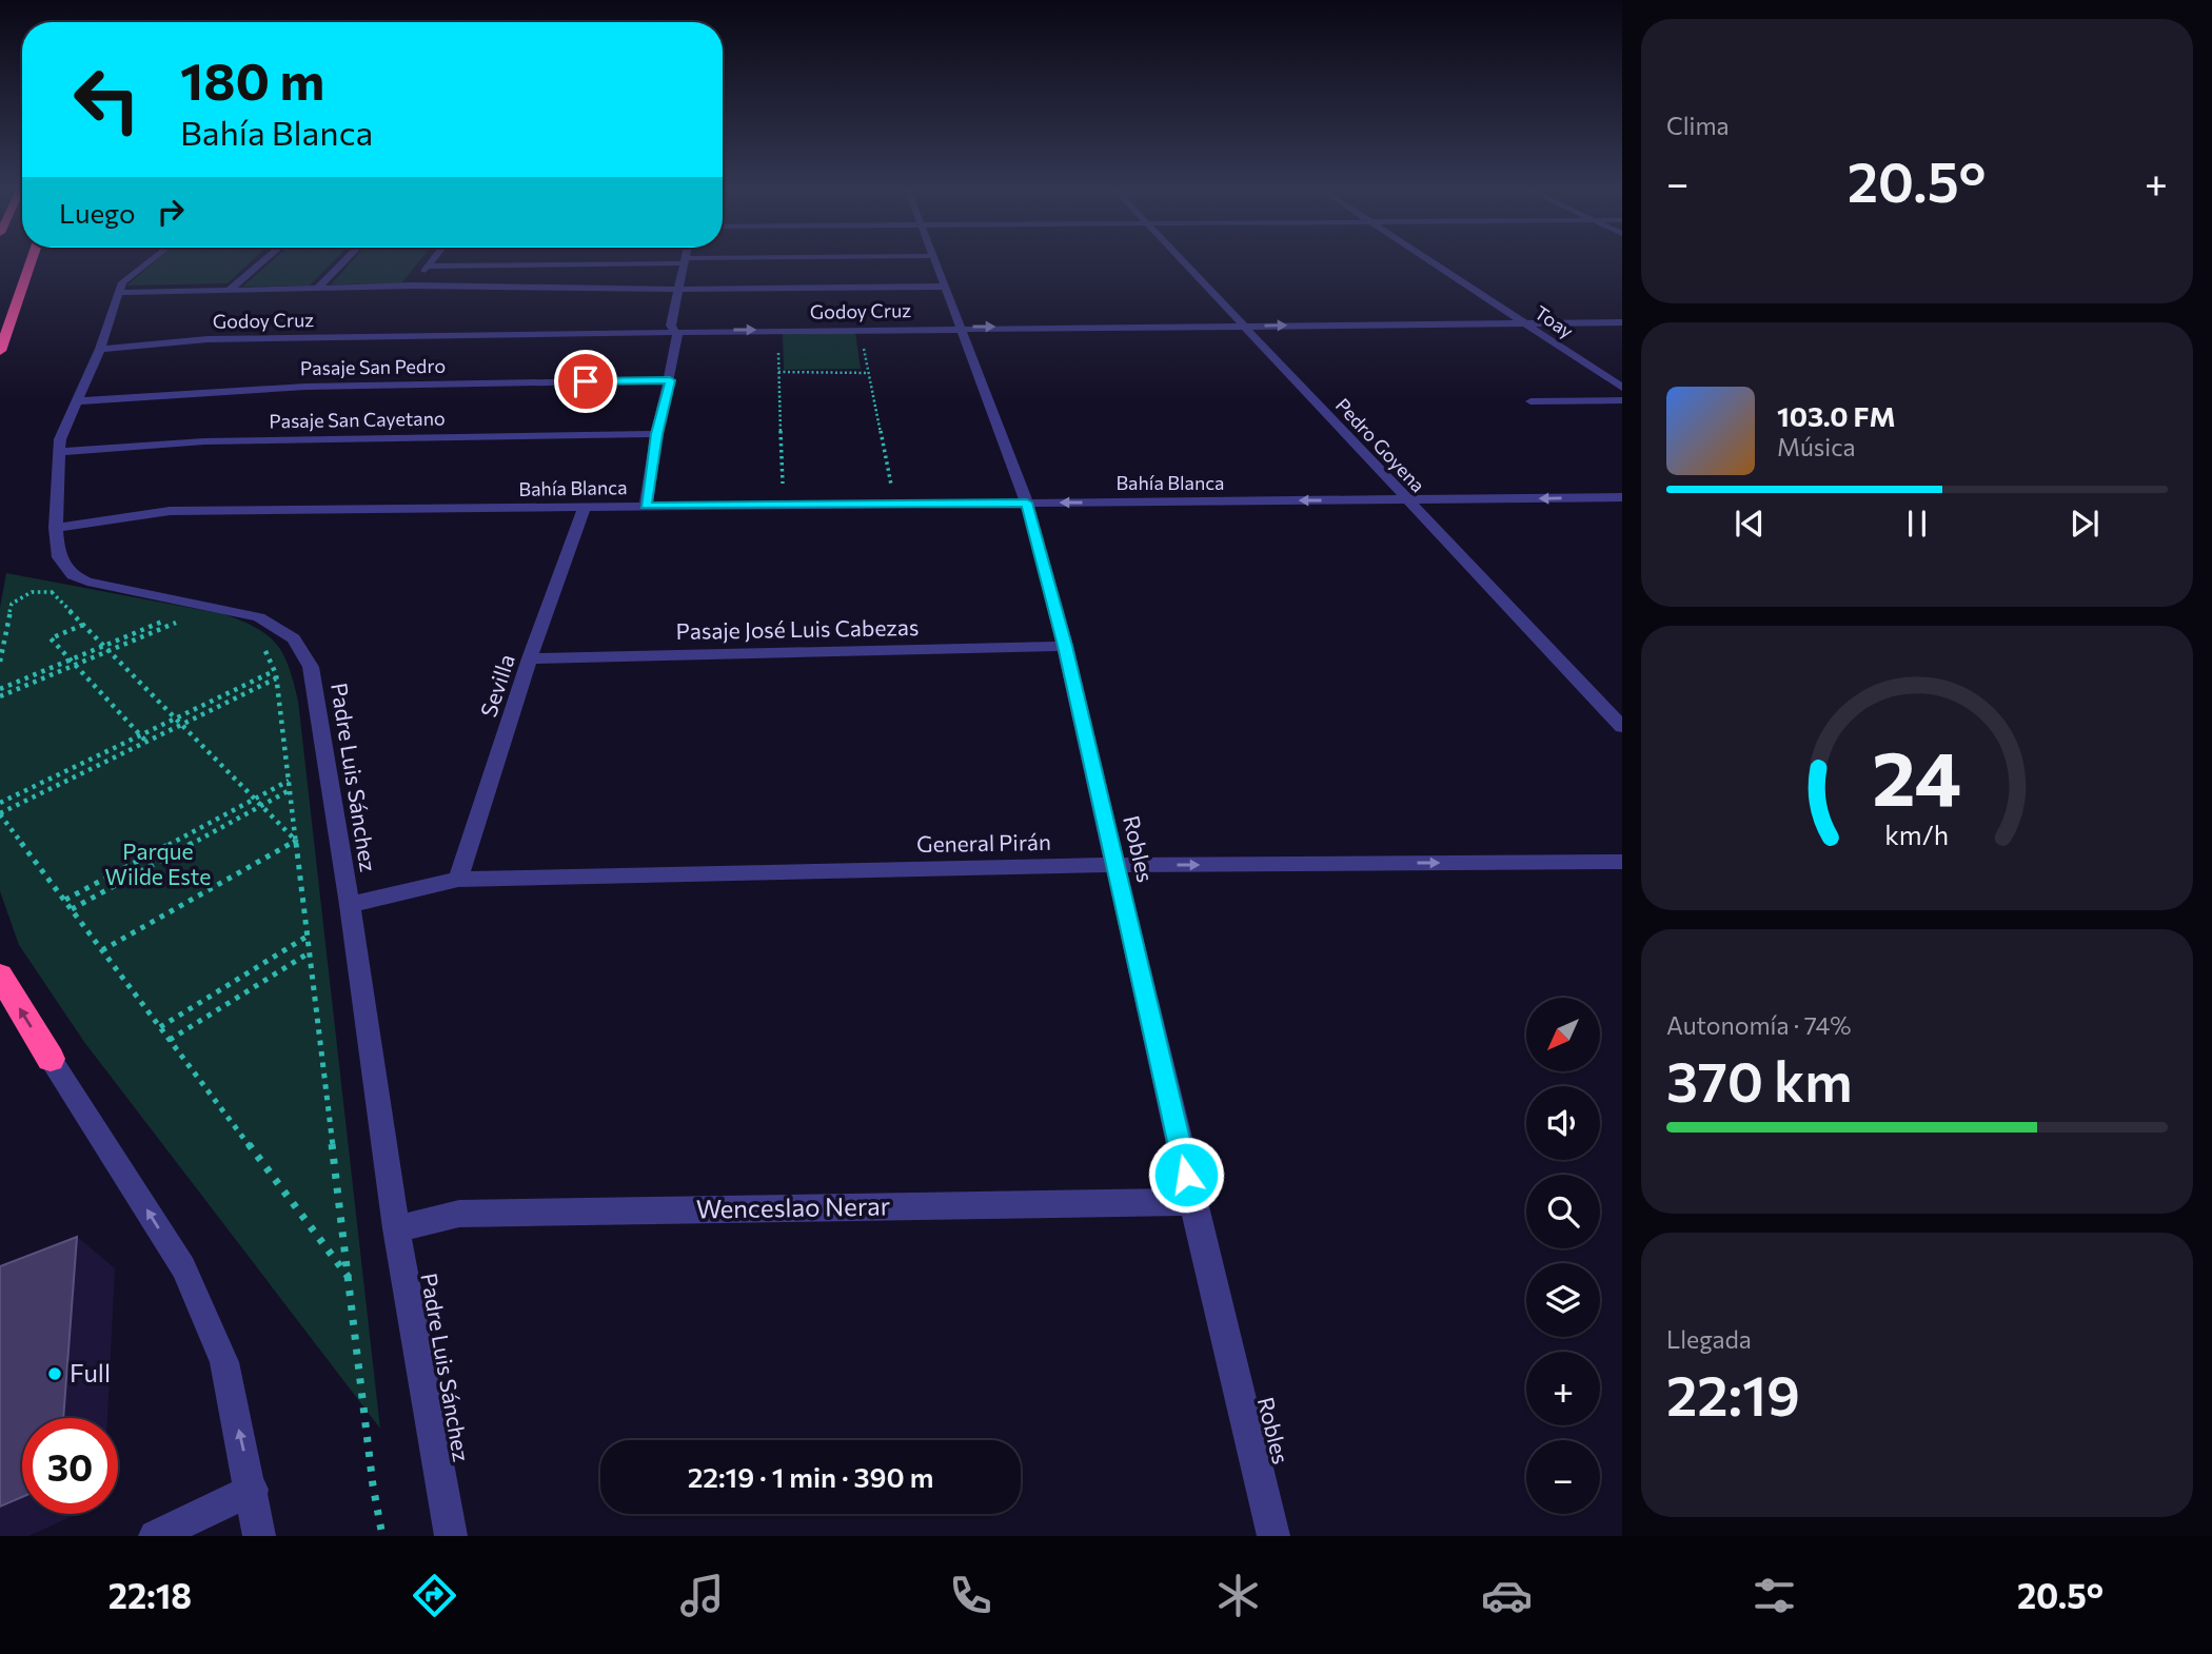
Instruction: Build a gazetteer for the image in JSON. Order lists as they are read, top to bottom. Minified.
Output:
{"streets":{"street":["Godoy Cruz","Toay","Pasaje San Pedro","Pasaje San Cayetano","Pedro Goyena","Bahía Blanca","Pasaje José Luis Cabezas","Sevilla","Padre Luis Sánchez","General Pirán","Robles","Wenceslao Nerar"]},"crossings":[["Godoy Cruz","Toay"],["Godoy Cruz","Pedro Goyena"],["Godoy Cruz","Padre Luis Sánchez"],["Godoy Cruz","Robles"],["Pasaje San Pedro","Padre Luis Sánchez"],["Pasaje San Cayetano","Padre Luis Sánchez"],["Pedro Goyena","Bahía Blanca"],["Bahía Blanca","Sevilla"],["Bahía Blanca","Padre Luis Sánchez"],["Bahía Blanca","Robles"],["Pasaje José Luis Cabezas","Sevilla"],["Pasaje José Luis Cabezas","Robles"],["Sevilla","General Pirán"],["Padre Luis Sánchez","General Pirán"],["Padre Luis Sánchez","Wenceslao Nerar"],["General Pirán","Robles"],["Robles","Wenceslao Nerar"]],"one_way":["Godoy Cruz","Bahía Blanca","General Pirán"],"parks":["Parque Wilde Este"],"places":["Full"],"north":"bottom left","page":{"tile":["Clima",["Autonomía · 74%","370 km"],["Llegada","22:19"]],"turn":["180 m","Bahía Blanca"],"heat":["−","20.5°","+"],"then":"Luego","song":["103.0 FM","Música"],"map_buttons":["+","−"],"limit":"30","trip":"22:19 · 1 min · 390 m","tabs":["22:18","20.5°"],"gauge":["24","km/h"]}}
